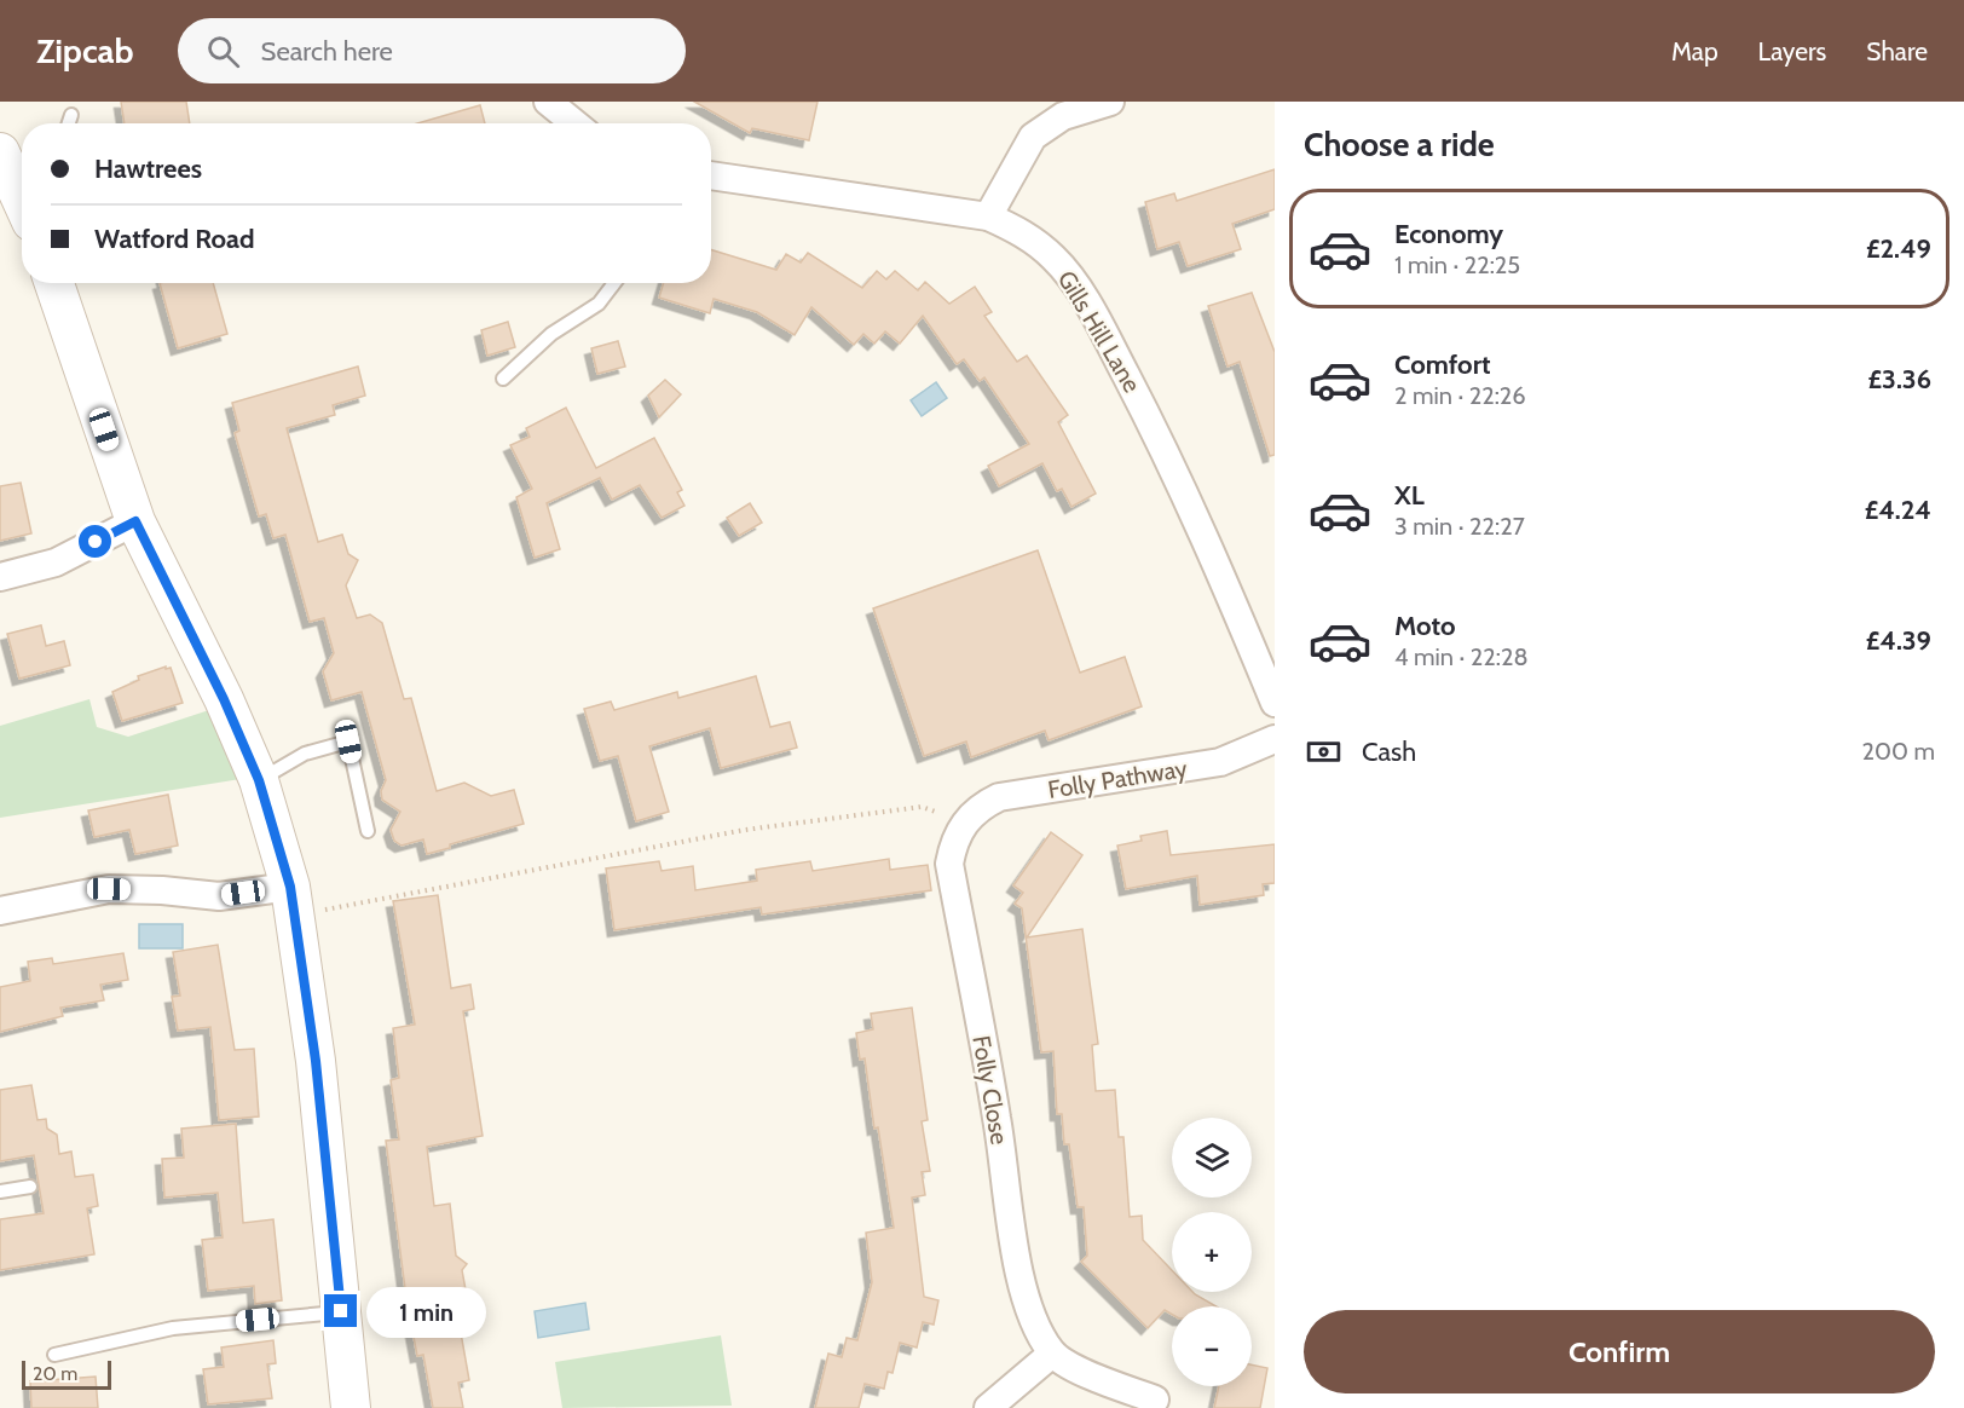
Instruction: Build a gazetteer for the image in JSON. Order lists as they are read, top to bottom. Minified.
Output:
{"streets":{"street":["Gills Hill Lane","Folly Pathway","Folly Close"]},"crossings":[["Folly Pathway","Folly Close"]],"scale_bar":"20 m","page":{"header":"Zipcab","search":"Search here","nav":["Map","Layers","Share"],"heading":"Choose a ride","banner":["Hawtrees","Watford Road"],"list":[{"name":"Economy","note":"1 min · 22:25","value":"£2.49"},{"name":"Comfort","note":"2 min · 22:26","value":"£3.36"},{"name":"XL","note":"3 min · 22:27","value":"£4.24"},{"name":"Moto","note":"4 min · 22:28","value":"£4.39"}],"pay":["Cash","200 m"],"map_buttons":["+","−"],"bubble":"1 min","buttons":"Confirm","scale":"20 m"}}
